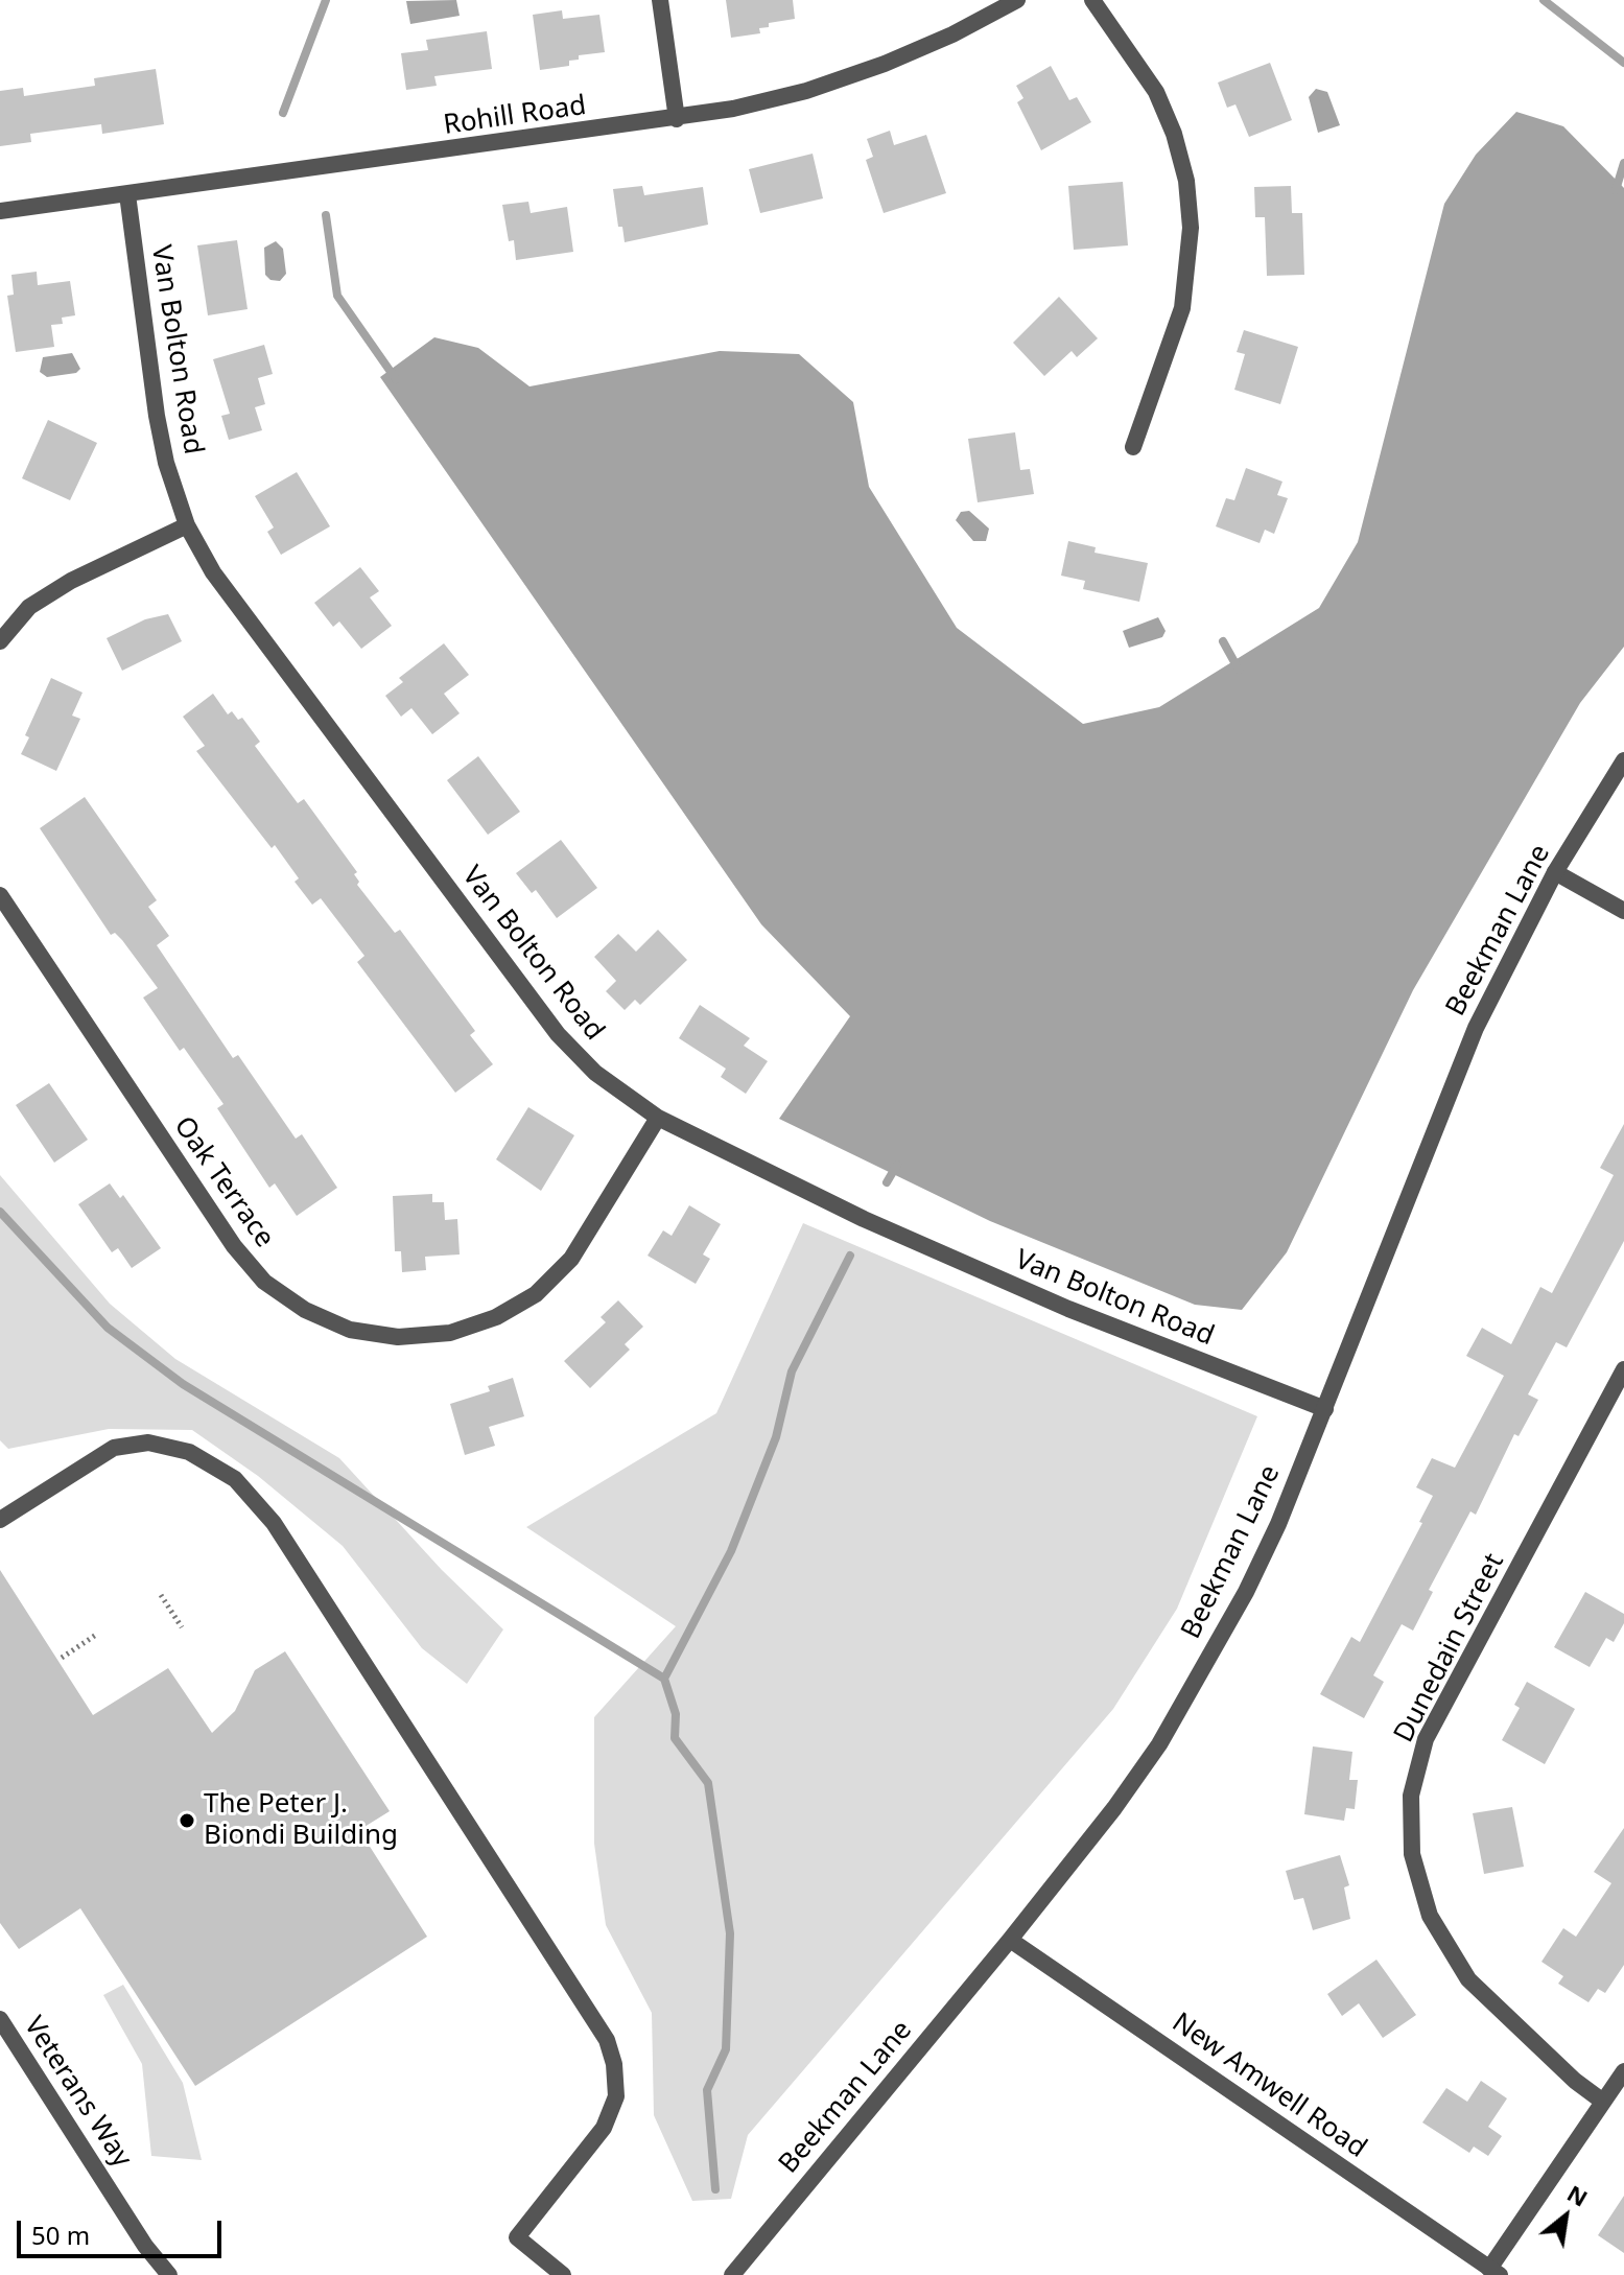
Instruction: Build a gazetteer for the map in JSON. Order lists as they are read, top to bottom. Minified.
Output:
{"streets":{"street":["Rohill Road","Van Bolton Road","Beekman Lane","Oak Terrace","Dunedain Street","New Amwell Road","Veterans Way"]},"crossings":[["Rohill Road","Van Bolton Road"],["Van Bolton Road","Beekman Lane"],["Van Bolton Road","Oak Terrace"],["Beekman Lane","New Amwell Road"]],"places":["The Peter J. Biondi Building"],"scale_bar":"50 m","north":"top right"}
